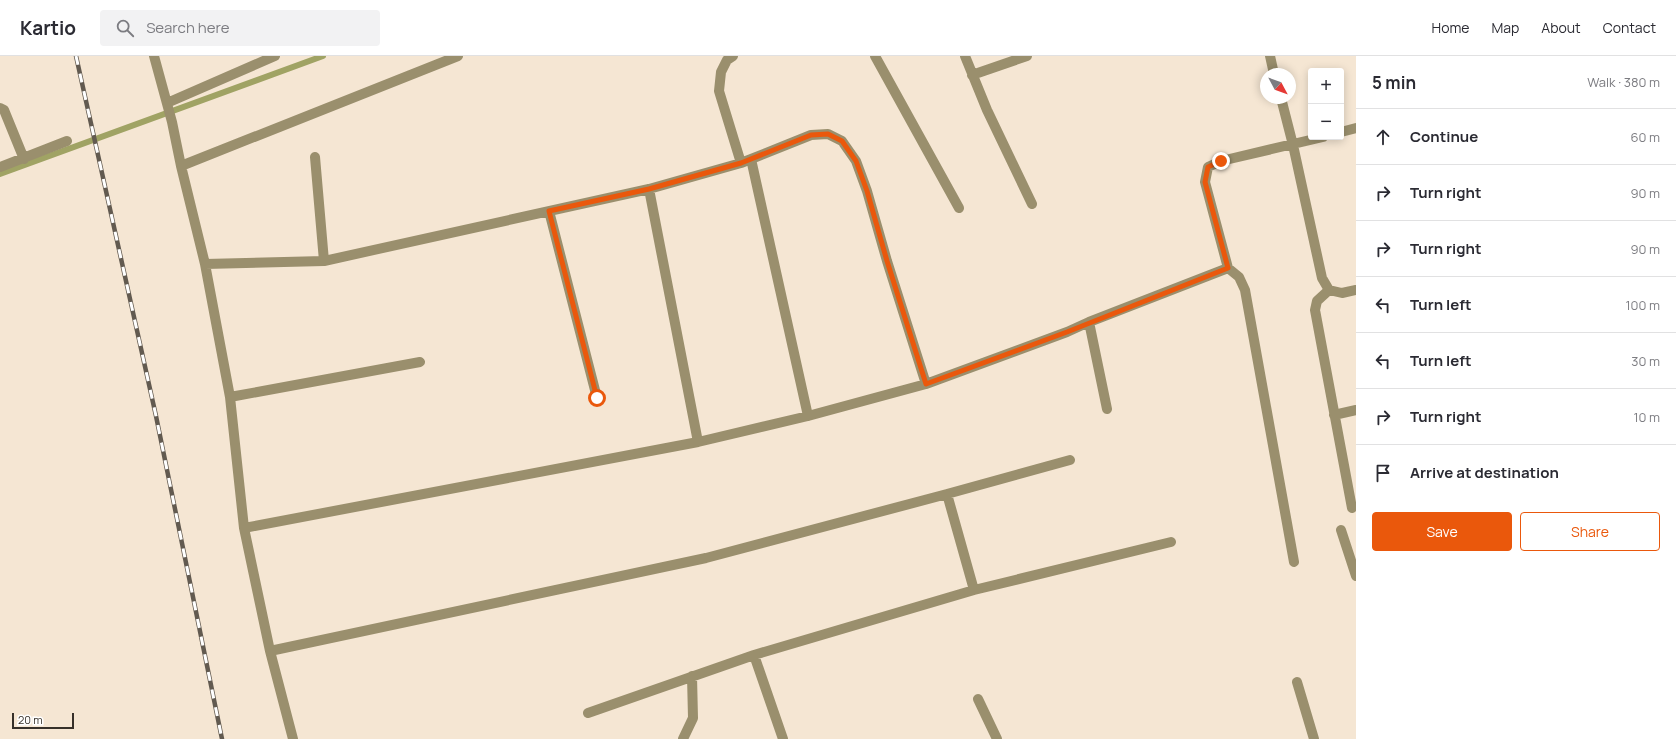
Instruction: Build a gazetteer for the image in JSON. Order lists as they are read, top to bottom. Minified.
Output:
{"scale_bar":"20 m","north":"bottom right","page":{"header":"Kartio","search":"Search here","nav":["Home","Map","About","Contact"],"heading":["5 min","Walk · 380 m"],"map_buttons":["+","−"],"list":[["Continue","60 m"],["Turn right","90 m"],["Turn right","90 m"],["Turn left","100 m"],["Turn left","30 m"],["Turn right","10 m"],"Arrive at destination"],"buttons":["Save","Share"],"scale":"20 m"}}
